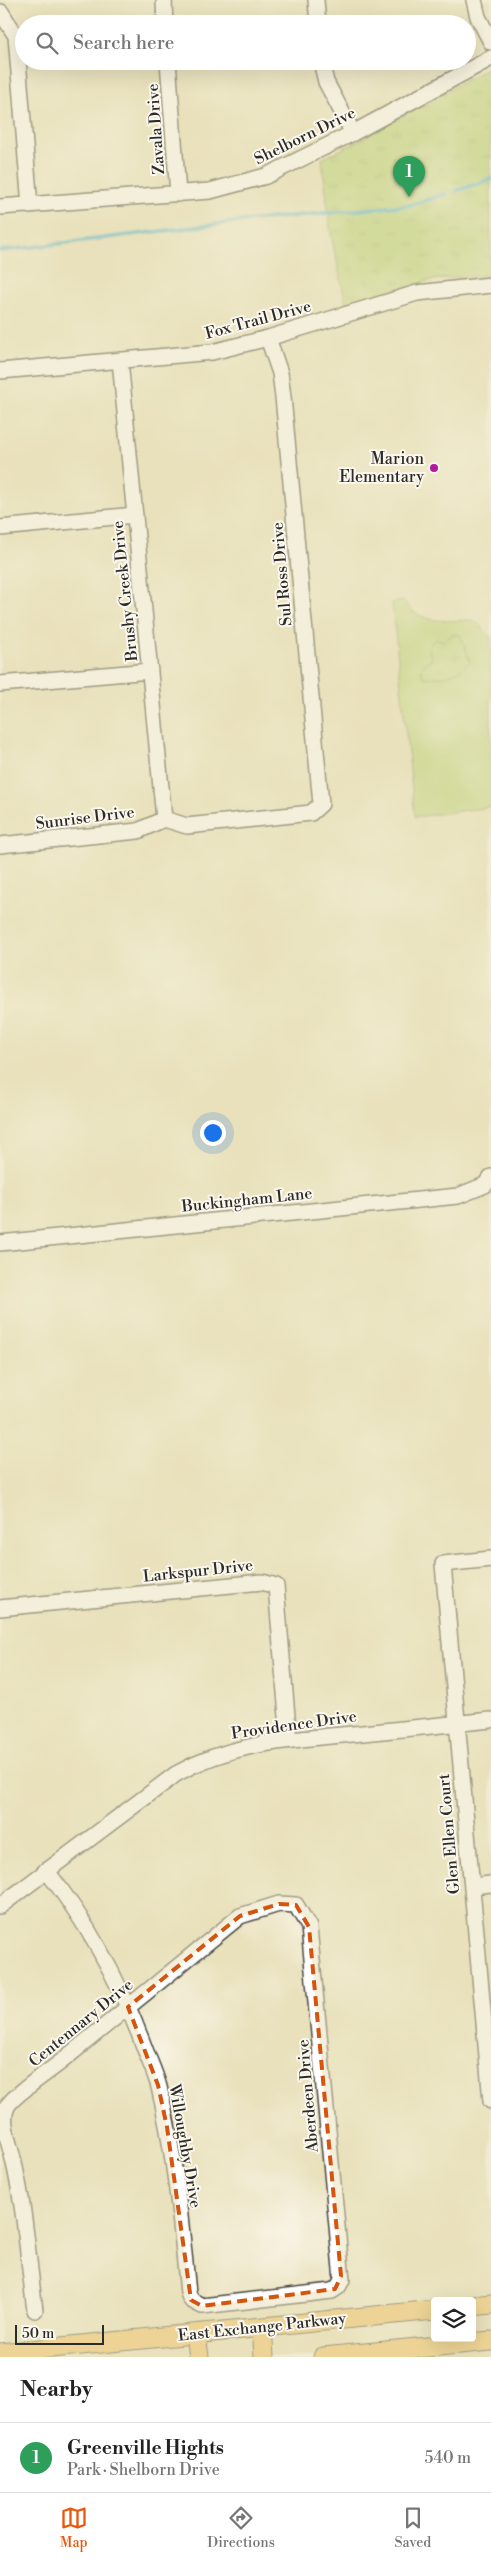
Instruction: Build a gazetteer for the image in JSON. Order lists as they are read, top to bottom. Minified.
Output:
{"streets":{"main road":["East Exchange Parkway"],"street":["Zavala Drive","Shelborn Drive","Fox Trail Drive","Sul Ross Drive","Brushy Creek Drive","Sunrise Drive","Buckingham Lane","Larkspur Drive","Providence Drive","Glen Ellen Court","Centennary Drive","Aberdeen Drive","Willoughby Drive"]},"crossings":[["Zavala Drive","Shelborn Drive"],["Fox Trail Drive","Sul Ross Drive"],["Fox Trail Drive","Brushy Creek Drive"],["Sul Ross Drive","Brushy Creek Drive"],["Sul Ross Drive","Sunrise Drive"],["Brushy Creek Drive","Sunrise Drive"],["Larkspur Drive","Providence Drive"],["Providence Drive","Glen Ellen Court"],["Providence Drive","Willoughby Drive"],["Centennary Drive","Aberdeen Drive"],["Centennary Drive","Willoughby Drive"],["Aberdeen Drive","Willoughby Drive"]],"places":["Marion Elementary"],"scale_bar":"50 m","page":{"search":"Search here","pins":"1","scale":"50 m","heading":"Nearby","list":[{"mark":"1","name":"Greenville Hights","note":"Park · Shelborn Drive","value":"540 m"}],"nav":["Map","Directions","Saved"]}}
